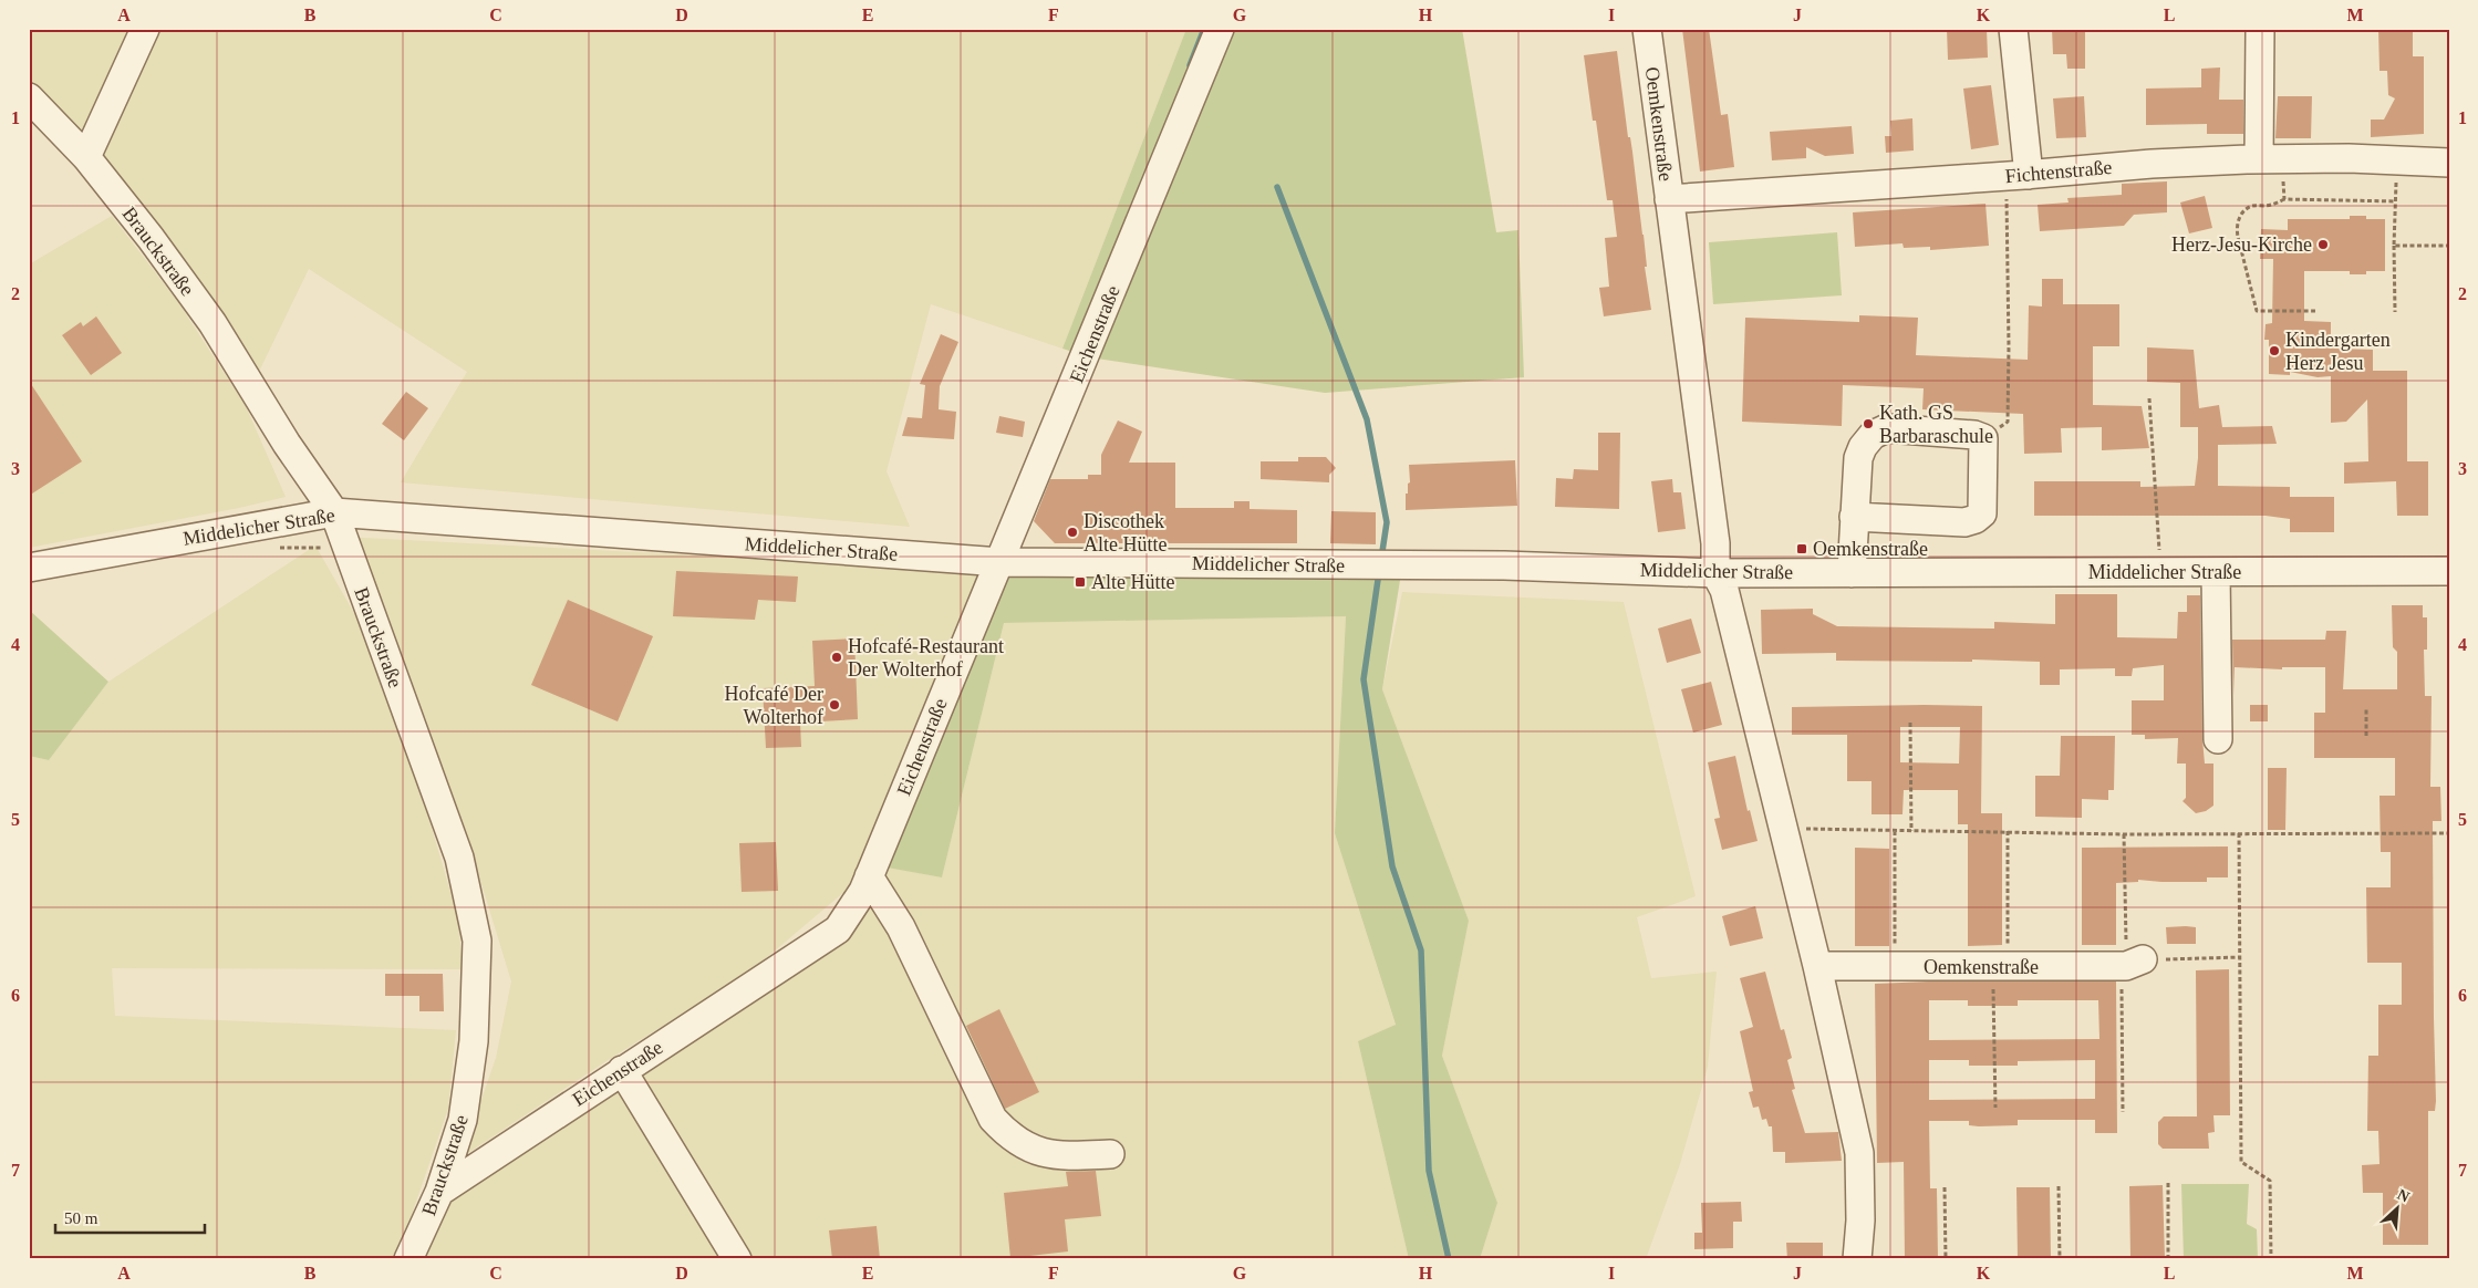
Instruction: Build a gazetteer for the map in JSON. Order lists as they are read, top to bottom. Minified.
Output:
{"streets":{"street":["Oemkenstraße","Fichtenstraße","Brauckstraße","Eichenstraße","Middelicher Straße"]},"crossings":[["Oemkenstraße","Fichtenstraße"],["Oemkenstraße","Middelicher Straße"],["Brauckstraße","Eichenstraße"],["Brauckstraße","Middelicher Straße"],["Eichenstraße","Middelicher Straße"]],"places":{"other":["Herz-Jesu-Kirche","Kindergarten Herz Jesu","Kath. GS Barbaraschule","Discothek Alte Hütte","Hofcafé-Restaurant Der Wolterhof","Hofcafé Der Wolterhof"],"transit":["Oemkenstraße","Alte Hütte"]},"scale_bar":"50 m","north":"top right","grid":{"columns":["A","B","C","D","E","F","G","H","I","J","K","L","M"],"rows":["1","2","3","4","5","6","7"]}}
